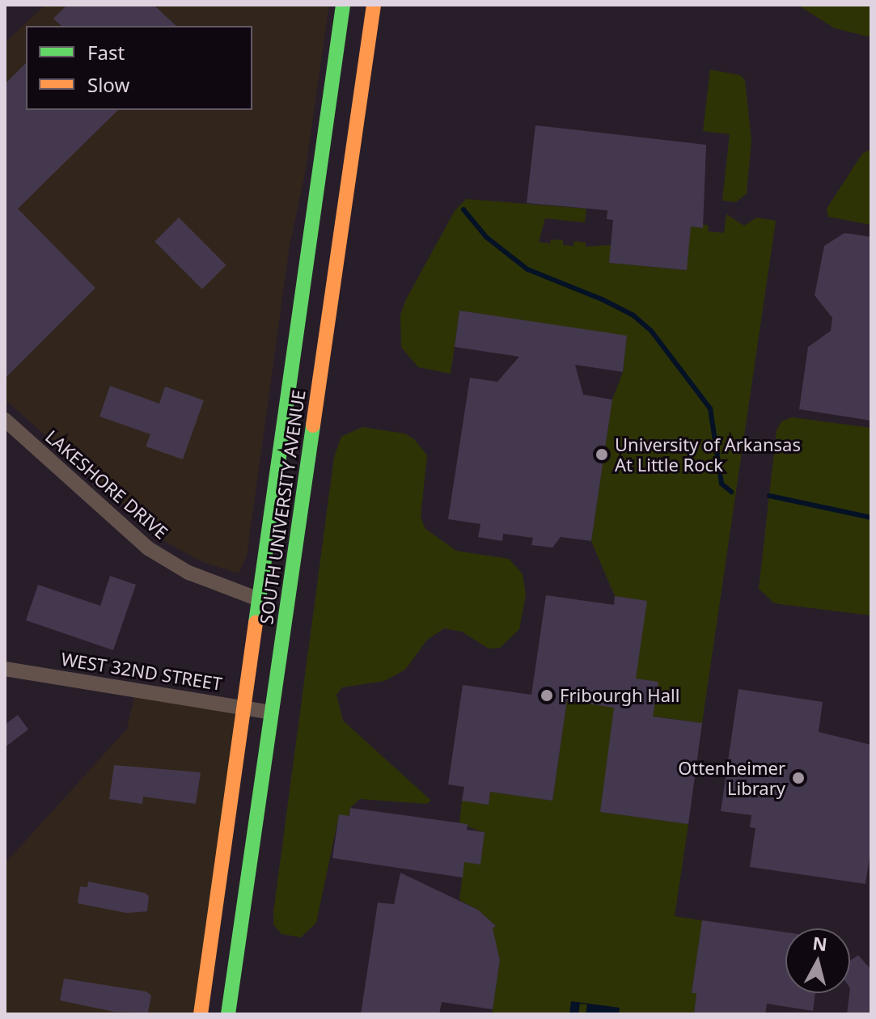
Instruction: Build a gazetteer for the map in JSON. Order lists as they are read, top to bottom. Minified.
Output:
{"streets":{"main road":["SOUTH UNIVERSITY AVENUE"],"street":["LAKESHORE DRIVE","WEST 32ND STREET"]},"crossings":[["LAKESHORE DRIVE","SOUTH UNIVERSITY AVENUE"],["SOUTH UNIVERSITY AVENUE","WEST 32ND STREET"]],"places":["University of Arkansas At Little Rock","Fribourgh Hall","Ottenheimer Library"],"legend":["Fast","Slow"],"north":"top"}
